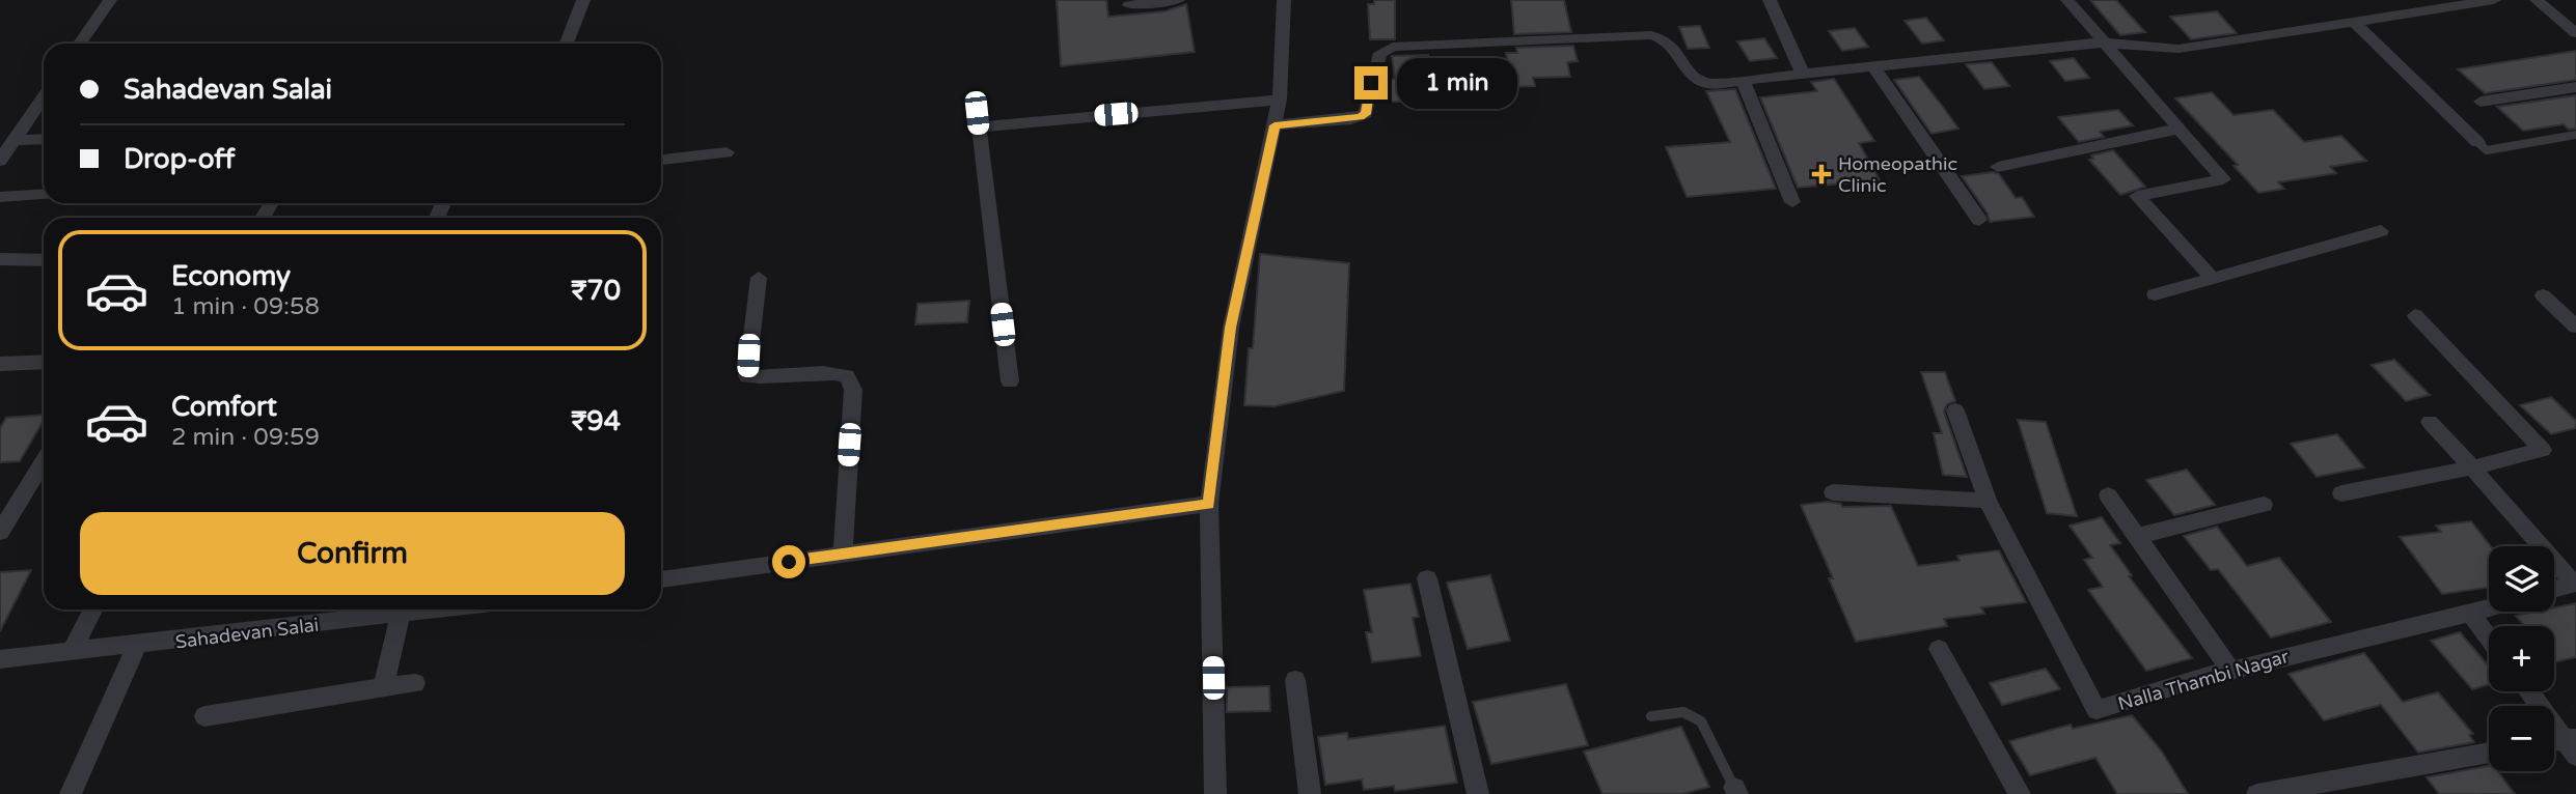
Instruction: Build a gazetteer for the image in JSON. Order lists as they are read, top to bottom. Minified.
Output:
{"streets":{"street":["Sahadevan Salai","Nalla Thambi Nagar"]},"places":{"health":["Homeopathic Clinic"]},"page":{"banner":["Sahadevan Salai","Drop-off"],"bubble":"1 min","list":[{"name":"Economy","note":"1 min · 09:58","value":"₹70"},{"name":"Comfort","note":"2 min · 09:59","value":"₹94"}],"buttons":"Confirm","map_buttons":["+","−"]}}
